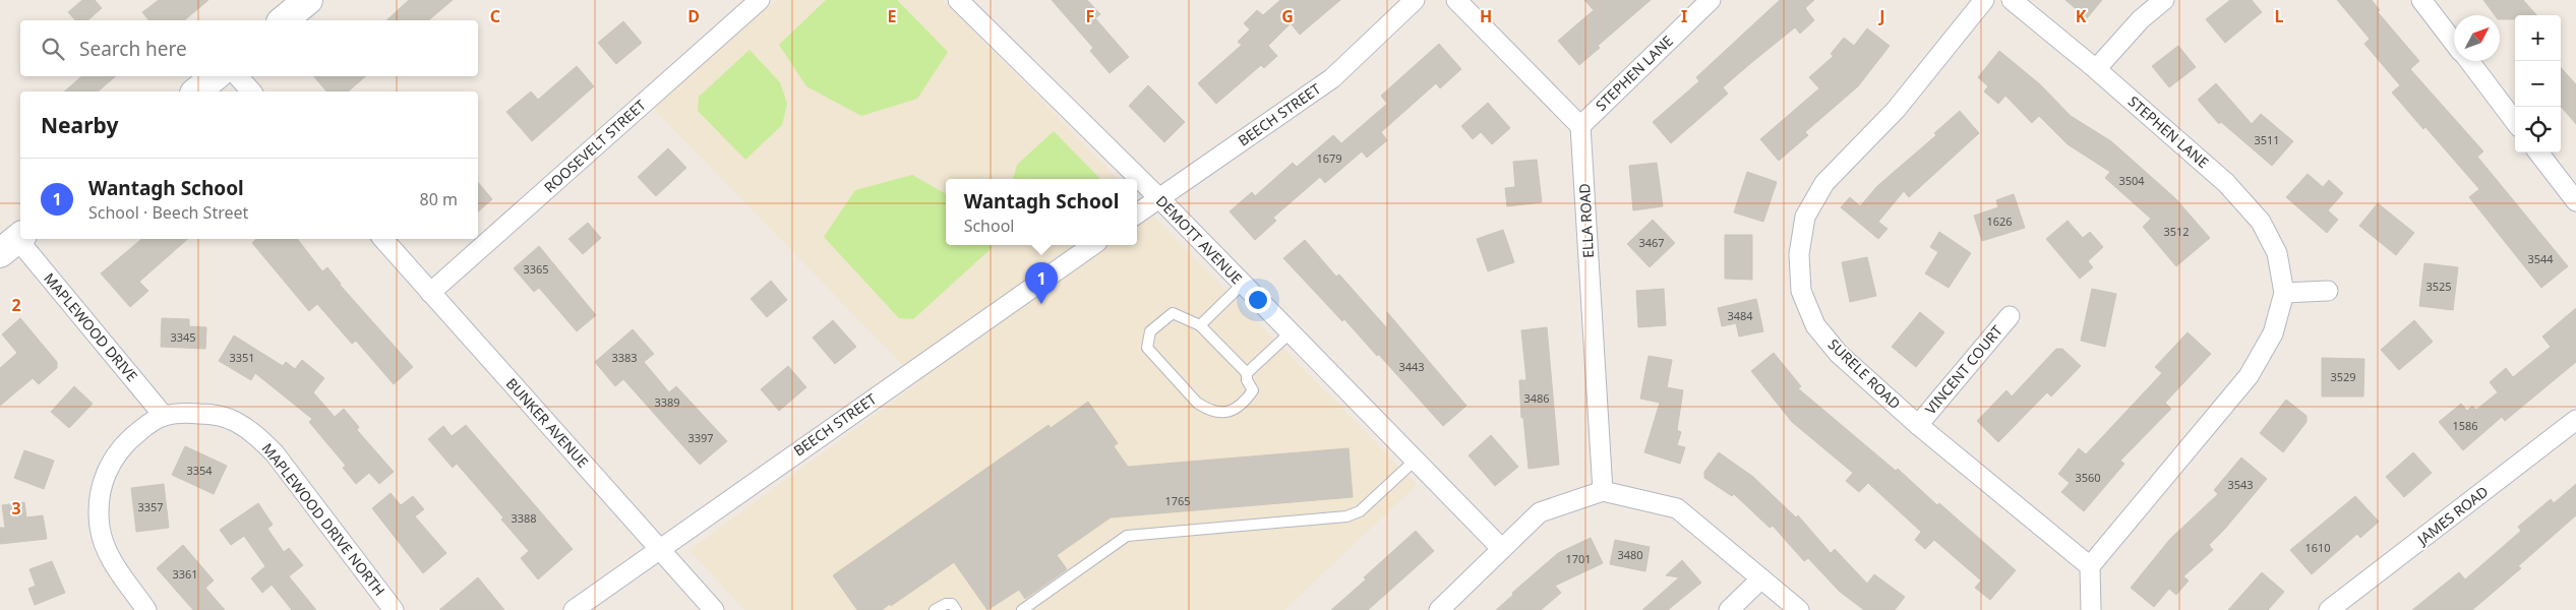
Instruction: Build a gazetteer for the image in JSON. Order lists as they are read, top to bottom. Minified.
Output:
{"streets":{"street":["STEPHEN LANE","BEECH STREET","ROOSEVELT STREET","ELLA ROAD","DEMOTT AVENUE","MAPLEWOOD DRIVE","VINCENT COURT","SURELE ROAD","BUNKER AVENUE","JAMES ROAD","MAPLEWOOD DRIVE NORTH"]},"crossings":[["STEPHEN LANE","ELLA ROAD"],["STEPHEN LANE","SURELE ROAD"],["BEECH STREET","DEMOTT AVENUE"],["BEECH STREET","BUNKER AVENUE"],["ROOSEVELT STREET","BUNKER AVENUE"],["MAPLEWOOD DRIVE","MAPLEWOOD DRIVE NORTH"],["VINCENT COURT","SURELE ROAD"]],"house_numbers":["3511","1679","3504","1626","3512","3467","3544","3365","3525","3484","3345","3351","3383","3443","3529","3486","3389","1586","3397","3354","3560","3543","1765","3357","3388","1610","3480","1701","3361"],"north":"top right","page":{"map_buttons":["+","−"],"search":"Search here","heading":"Nearby","list":[{"mark":"1","name":"Wantagh School","note":"School · Beech Street","value":"80 m"}],"popup":["Wantagh School","School"],"pins":"1"},"grid":{"columns":["C","D","E","F","G","H","I","J","K","L"],"rows":["2","3"]}}
